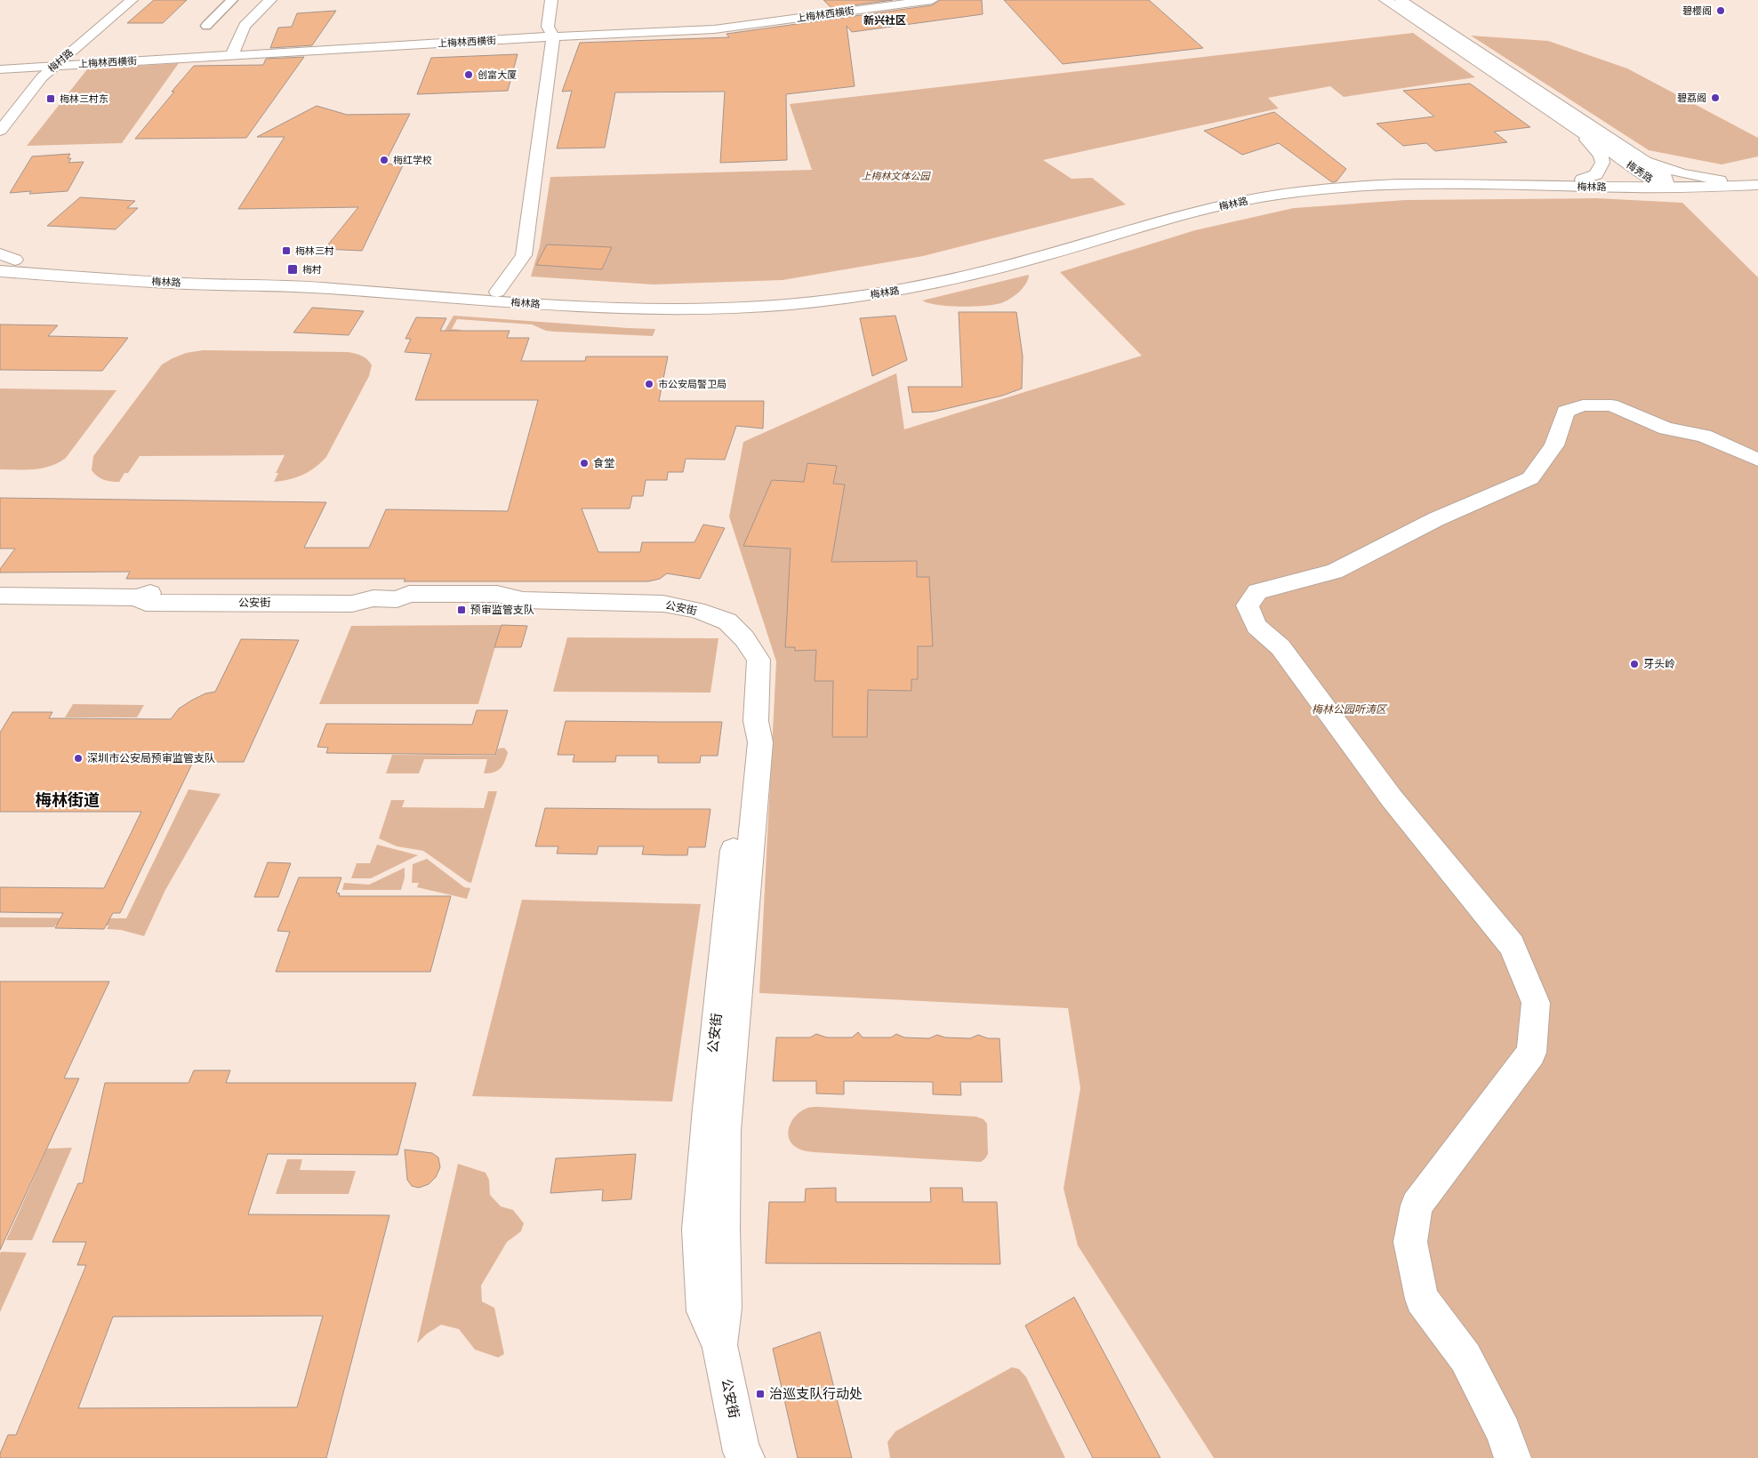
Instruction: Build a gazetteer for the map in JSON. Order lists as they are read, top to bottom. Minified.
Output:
{"streets":{"street":["上梅林西横街","梅村路","梅秀路","梅林路","公安街"]},"crossings":[["上梅林西横街","梅村路"],["梅秀路","梅林路"]],"districts":["新兴社区","梅林街道"],"parks":["上梅林文体公园","梅林公园听涛区"],"places":{"other":["碧樱阁","创富大厦","碧荔阁","梅红学校","市公安局警卫局","食堂","牙头岭","深圳市公安局预审监管支队"],"transit":["梅林三村东","梅林三村","梅村","预审监管支队","治巡支队行动处"]}}
